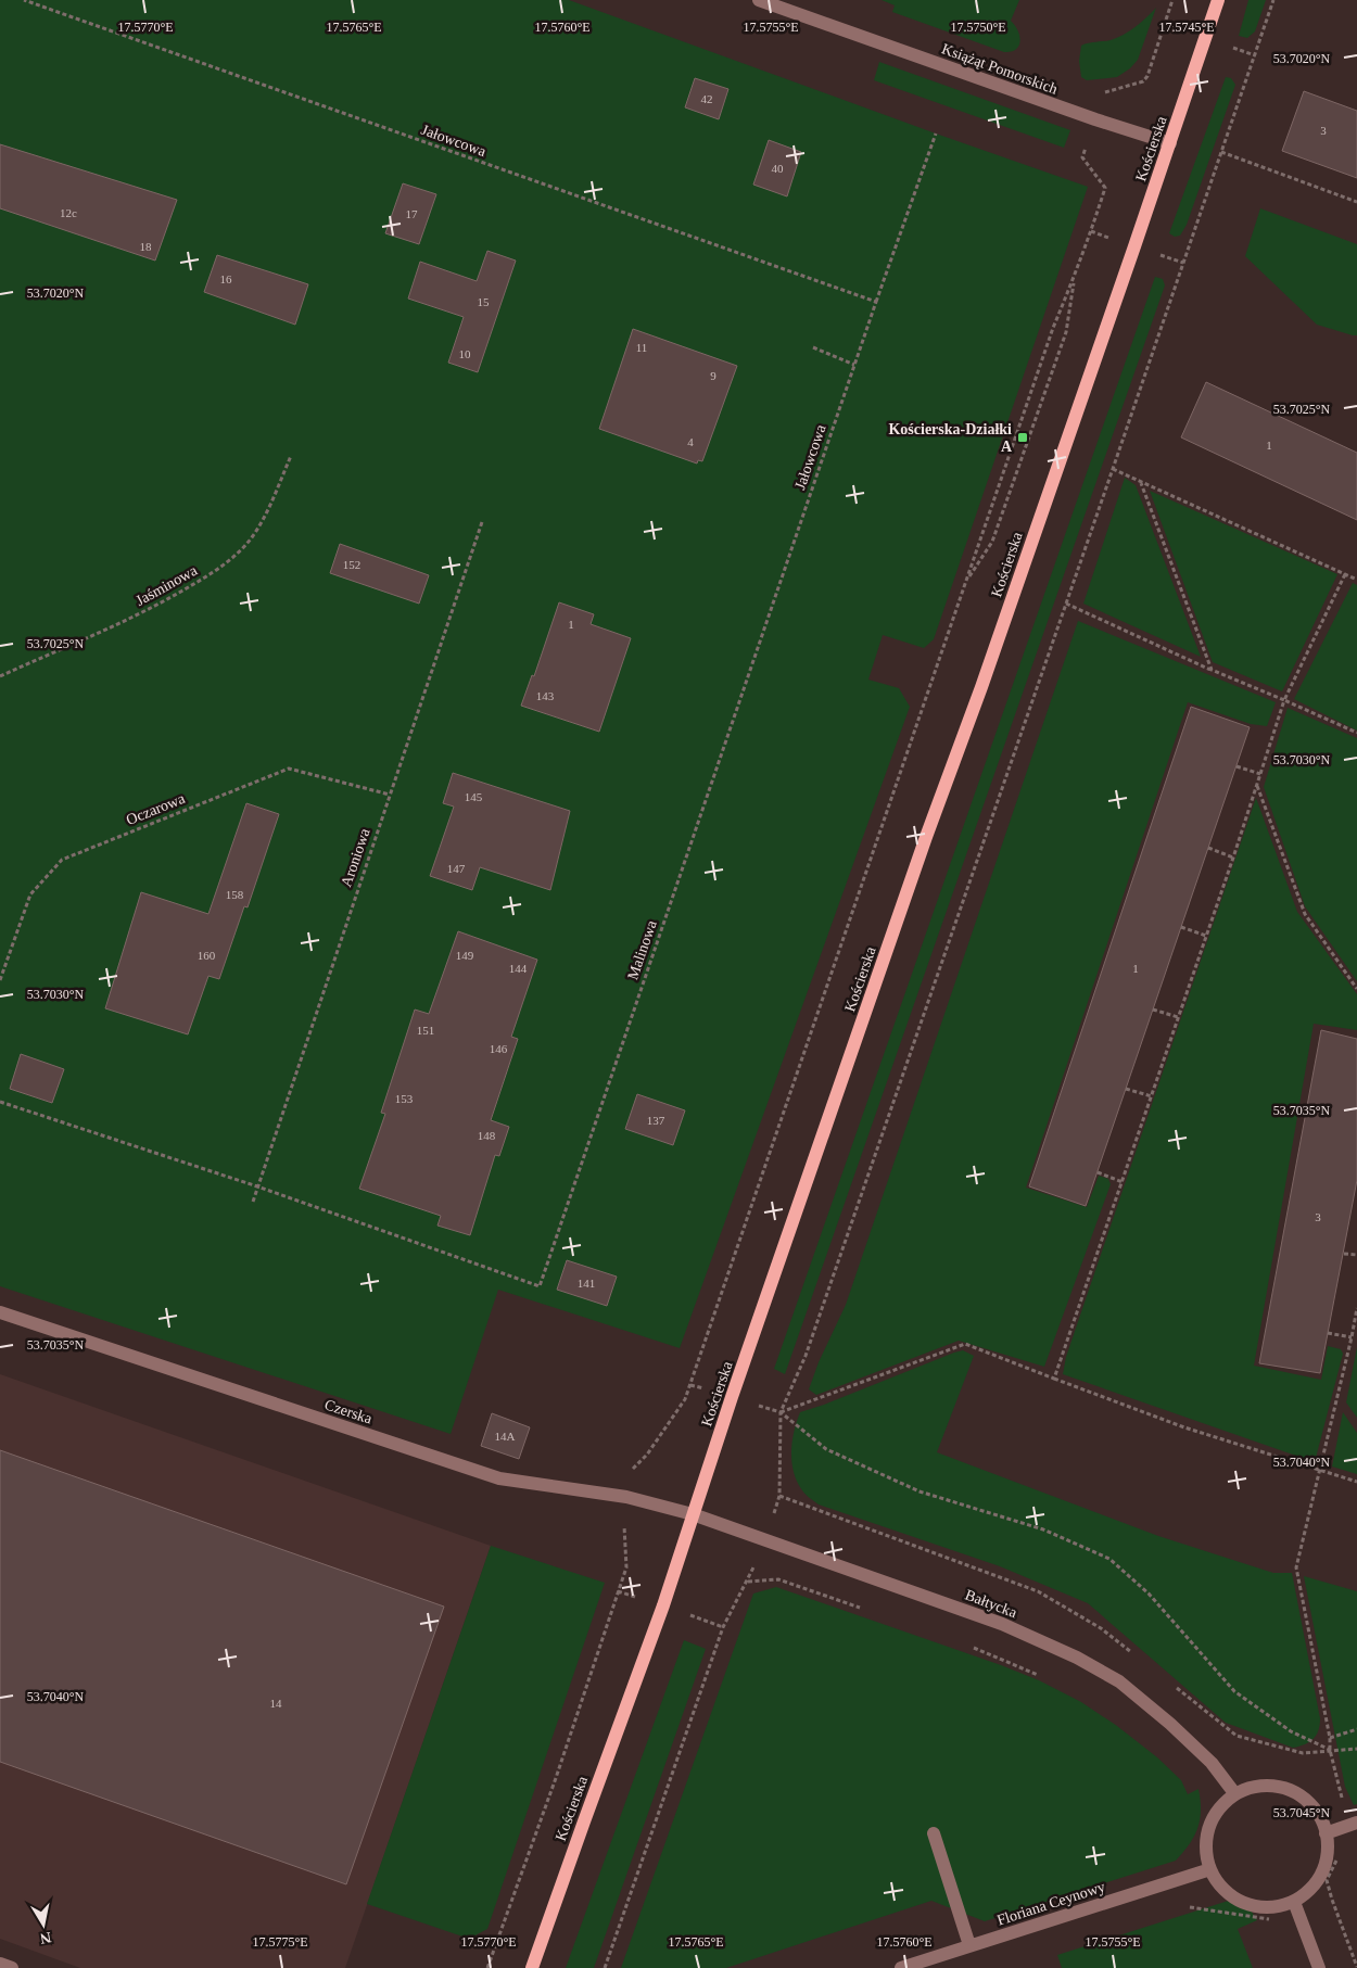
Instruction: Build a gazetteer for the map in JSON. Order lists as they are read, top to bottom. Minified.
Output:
{"streets":{"main road":["Kościerska"],"street":["Książąt Pomorskich","Czerska","Bałtycka","Floriana Ceynowy"],"path":["Jałowcowa","Jaśminowa","Oczarowa","Aroniowa","Malinowa"]},"crossings":[["Książąt Pomorskich","Kościerska"],["Jałowcowa","Malinowa"],["Kościerska","Czerska"],["Kościerska","Bałtycka"],["Oczarowa","Aroniowa"],["Aroniowa","Malinowa"],["Czerska","Bałtycka"],["Bałtycka","Floriana Ceynowy"]],"places":{"transit":["Kościerska-Działki A"]},"house_numbers":["42","3","40","12c","17","18","16","15","11","10","9","4","1","152","1","143","145","147","158","160","149","144","1","151","146","153","137","148","3","141","14A","14"],"north":"bottom","coordinates":["17.5770°E","17.5760°E","17.5750°E","17.5765°E","17.5755°E","17.5745°E","53.7020°N","53.7025°N","53.7030°N","53.7035°N","53.7040°N","53.7045°N","17.5775°E"]}
